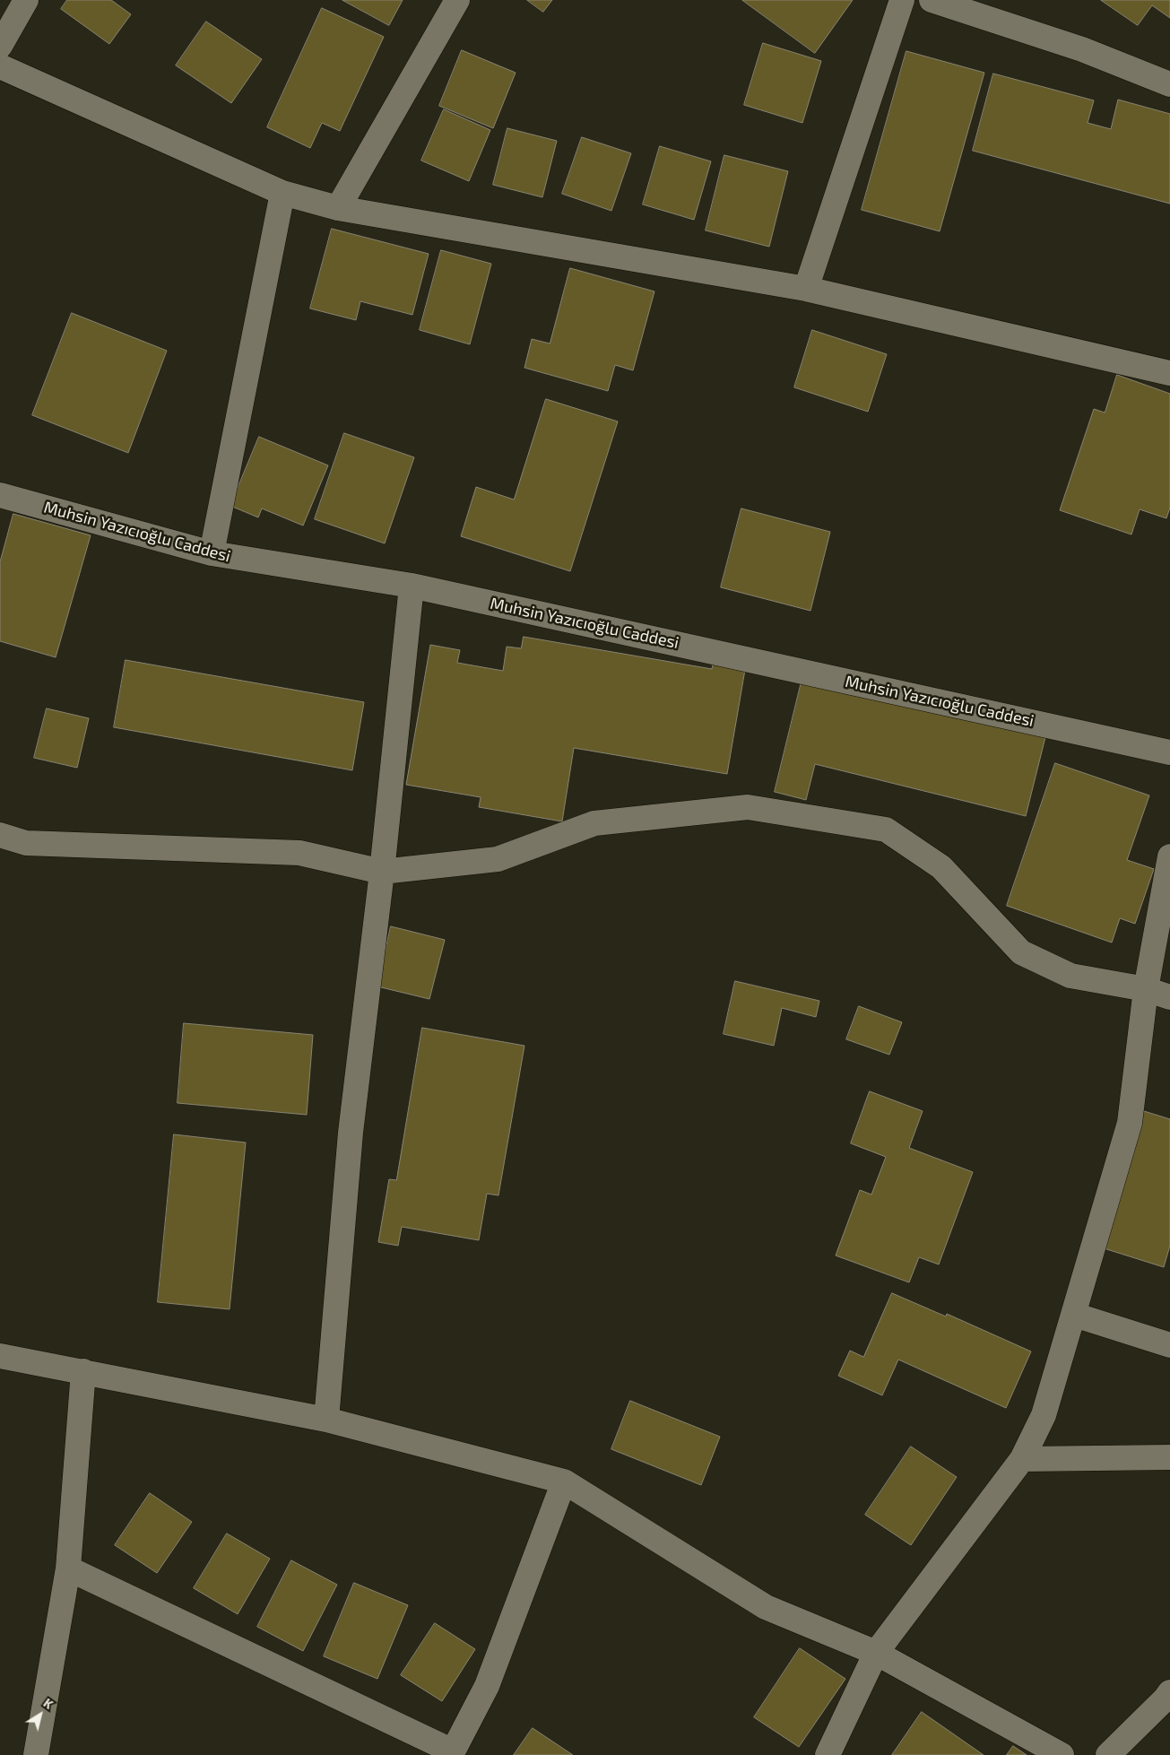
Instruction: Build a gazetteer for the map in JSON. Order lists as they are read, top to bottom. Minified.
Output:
{"streets":{"street":["Muhsin Yazıcıoğlu Caddesi"]},"north":"top right"}
